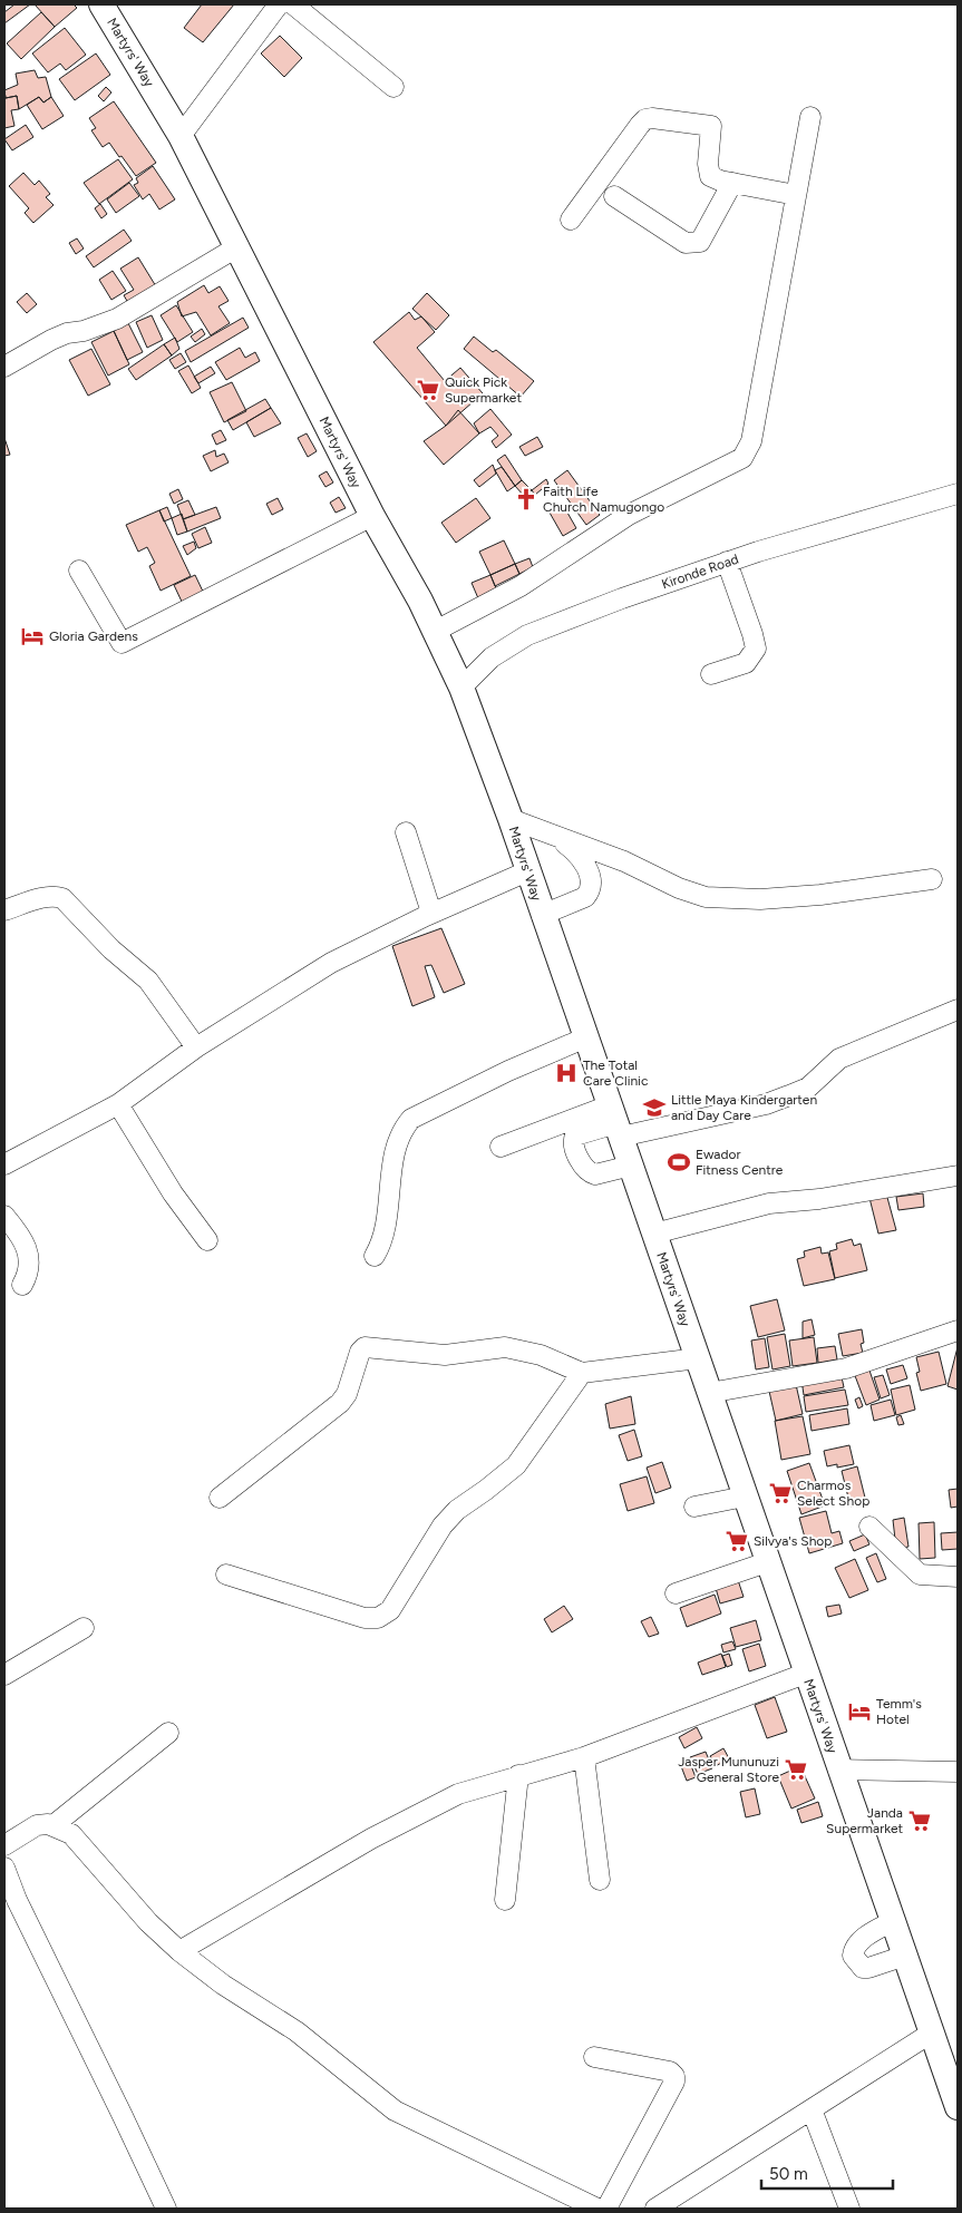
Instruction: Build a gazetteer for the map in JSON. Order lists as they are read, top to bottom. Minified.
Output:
{"streets":{"main road":["Martyrs' Way"],"street":["Kironde Road"]},"crossings":[["Martyrs' Way","Kironde Road"]],"places":{"supermarket":["Quick Pick Supermarket","Charmos Select Shop","Silvya's Shop","Jasper Mununuzi General Store","Janda Supermarket"],"church":["Faith Life Church Namugongo"],"hotel":["Gloria Gardens","Temm's Hotel"],"hospital":["The Total Care Clinic"],"school or university":["Little Maya Kindergarten and Day Care"],"sports":["Ewador Fitness Centre"]},"scale_bar":"50 m"}
